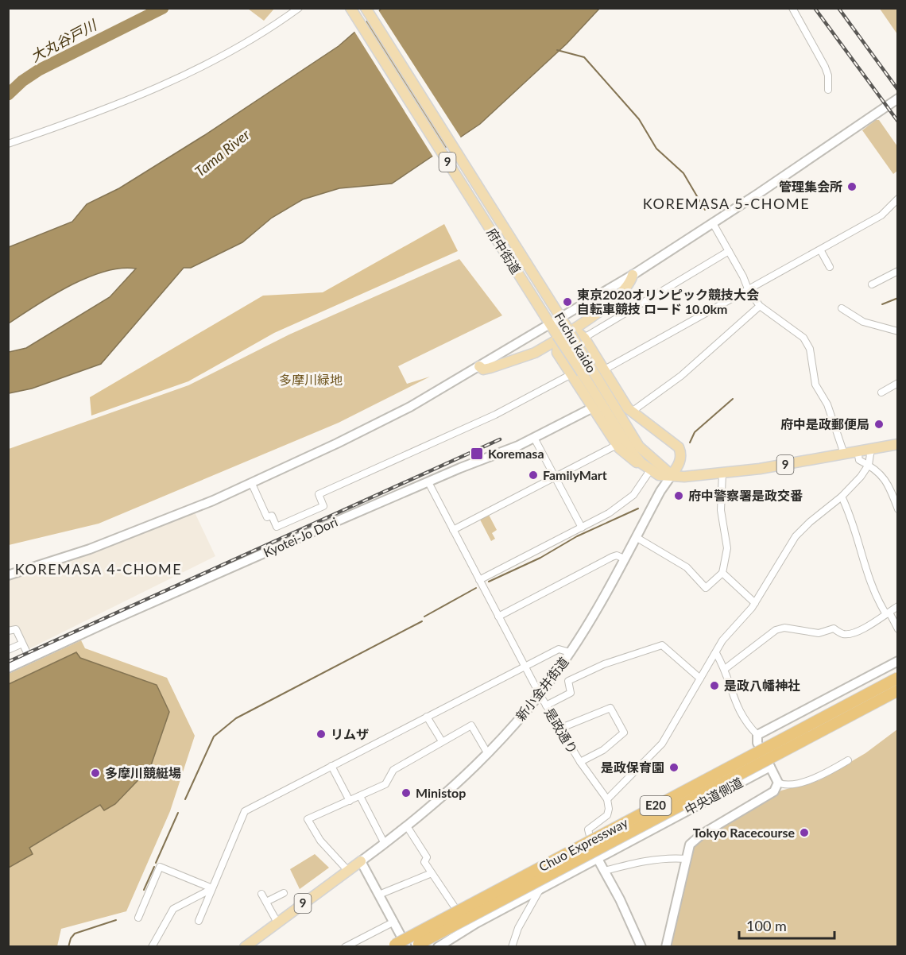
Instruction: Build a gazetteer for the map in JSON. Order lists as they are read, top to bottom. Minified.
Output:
{"streets":{"highway":["E20","Chuo Expressway"],"main road":["9","府中街道","Fuchu kaido"],"street":["Kyotei-Jo Dori","新小金井街道","是政通り","中央道側道"]},"crossings":[["9","Fuchu kaido"],["9","新小金井街道"],["府中街道","Fuchu kaido"],["Fuchu kaido","新小金井街道"],["Kyotei-Jo Dori","是政通り"],["新小金井街道","是政通り"]],"districts":["KOREMASA 5-CHOME","KOREMASA 4-CHOME"],"water":["大丸谷戸川","Tama River"],"parks":["多摩川緑地"],"places":{"other":["管理集会所","東京2020オリンピック競技大会 自転車競技 ロード 10.0km","府中是政郵便局","FamilyMart","府中警察署是政交番","是政八幡神社","リムザ","是政保育園","多摩川競艇場","Ministop","Tokyo Racecourse"],"transit":["Koremasa"]},"scale_bar":"100 m"}
